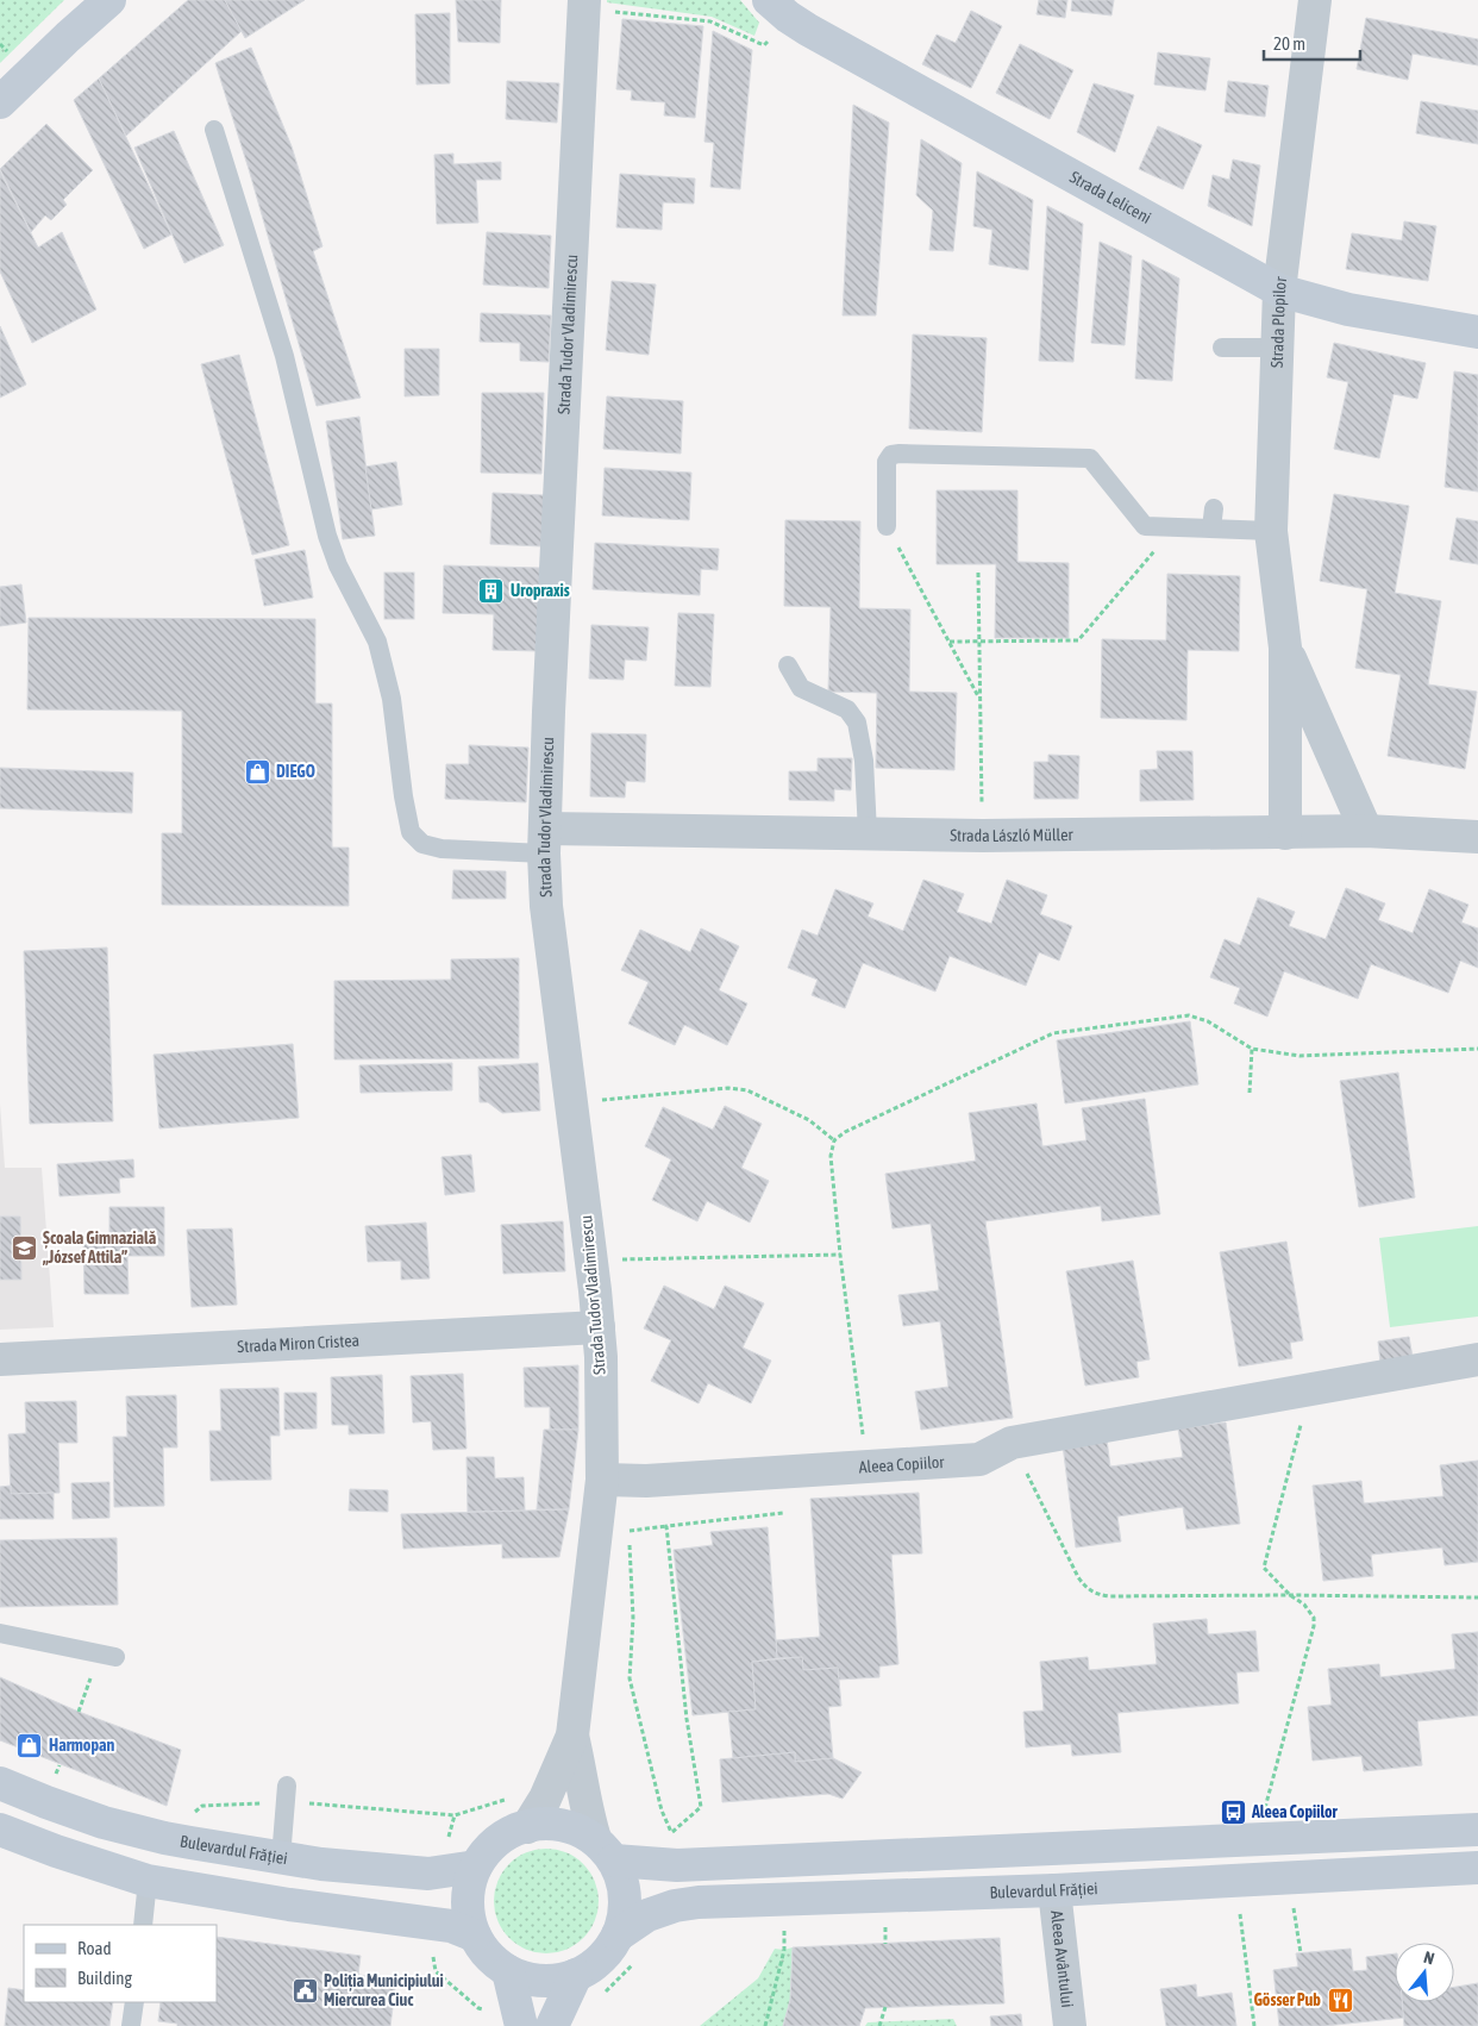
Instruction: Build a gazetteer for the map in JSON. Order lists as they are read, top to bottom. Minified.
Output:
{"streets":{"main road":["Strada Leliceni","Bulevardul Frăției"],"street":["Strada Plopilor","Strada Tudor Vladimirescu","Strada László Müller","Strada Miron Cristea","Aleea Copiilor","Aleea Avântului"]},"crossings":[["Strada Leliceni","Strada Plopilor"],["Strada Tudor Vladimirescu","Strada László Müller"],["Strada Tudor Vladimirescu","Strada Miron Cristea"],["Strada Tudor Vladimirescu","Aleea Copiilor"],["Strada Tudor Vladimirescu","Bulevardul Frăției"],["Bulevardul Frăției","Aleea Avântului"]],"places":{"building":["Uropraxis"],"shop":["DIEGO","Harmopan"],"school or university":["Școala Gimnazială „József Attila”"],"bus stop":["Aleea Copiilor"],"public building":["Poliția Municipiului Miercurea Ciuc"],"restaurant":["Gösser Pub"]},"legend":["Road","Building"],"scale_bar":"20 m","north":"top"}
